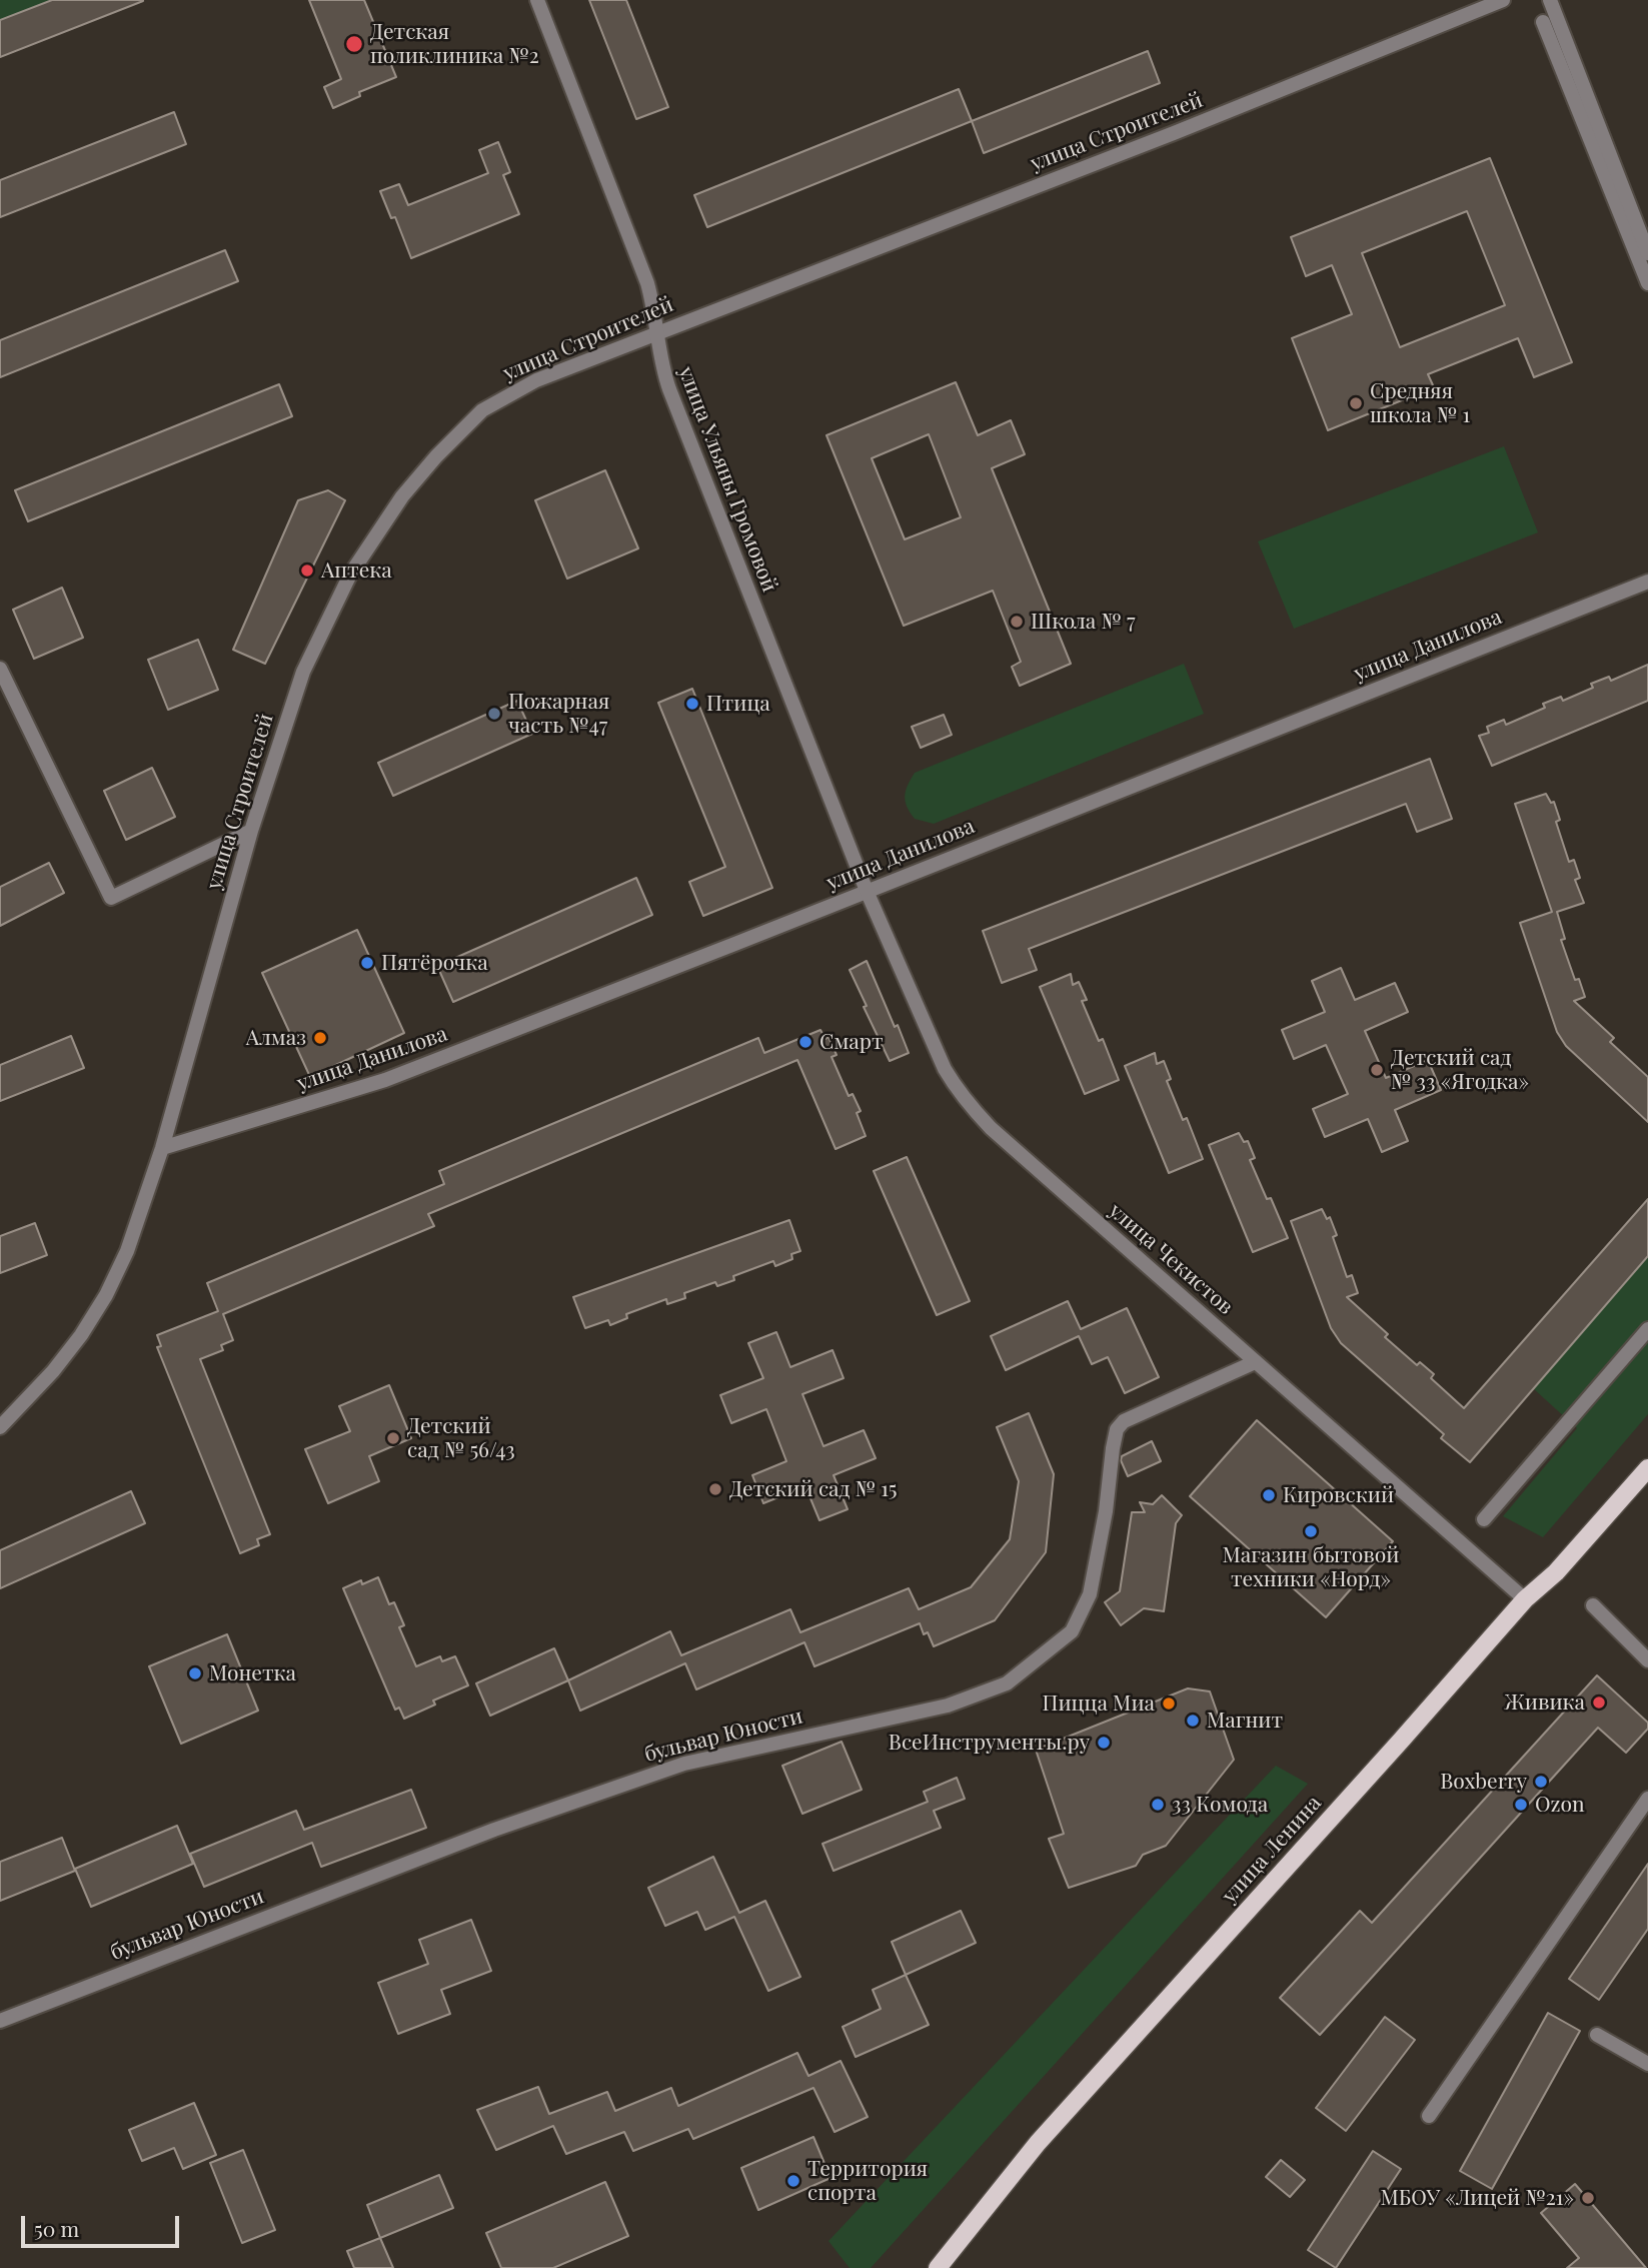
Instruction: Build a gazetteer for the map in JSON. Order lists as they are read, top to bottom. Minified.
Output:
{"streets":{"main road":["улица Ленина"],"street":["улица Строителей","улица Ульяны Громовой","улица Данилова","улица Чекистов","бульвар Юности"]},"crossings":[["улица Строителей","улица Ульяны Громовой"],["улица Строителей","улица Данилова"],["улица Ульяны Громовой","улица Данилова"],["улица Ульяны Громовой","улица Чекистов"],["улица Данилова","улица Чекистов"],["улица Чекистов","бульвар Юности"],["улица Чекистов","улица Ленина"]],"places":["Детская поликлиника №2","Средняя школа № 1","Аптека","Школа № 7","Птица","Пожарная часть №47","Пятёрочка","Алмаз","Смарт","Детский сад № 33 «Ягодка»","Детский сад № 56/43","Детский сад № 15","Кировский","Магазин бытовой техники «Норд»","Монетка","Живика","Пицца Миа","Магнит","ВсеИнструменты.ру","Boxberry","33 Комода","Ozon","Территория спорта","МБОУ «Лицей №21»"],"scale_bar":"50 m"}
